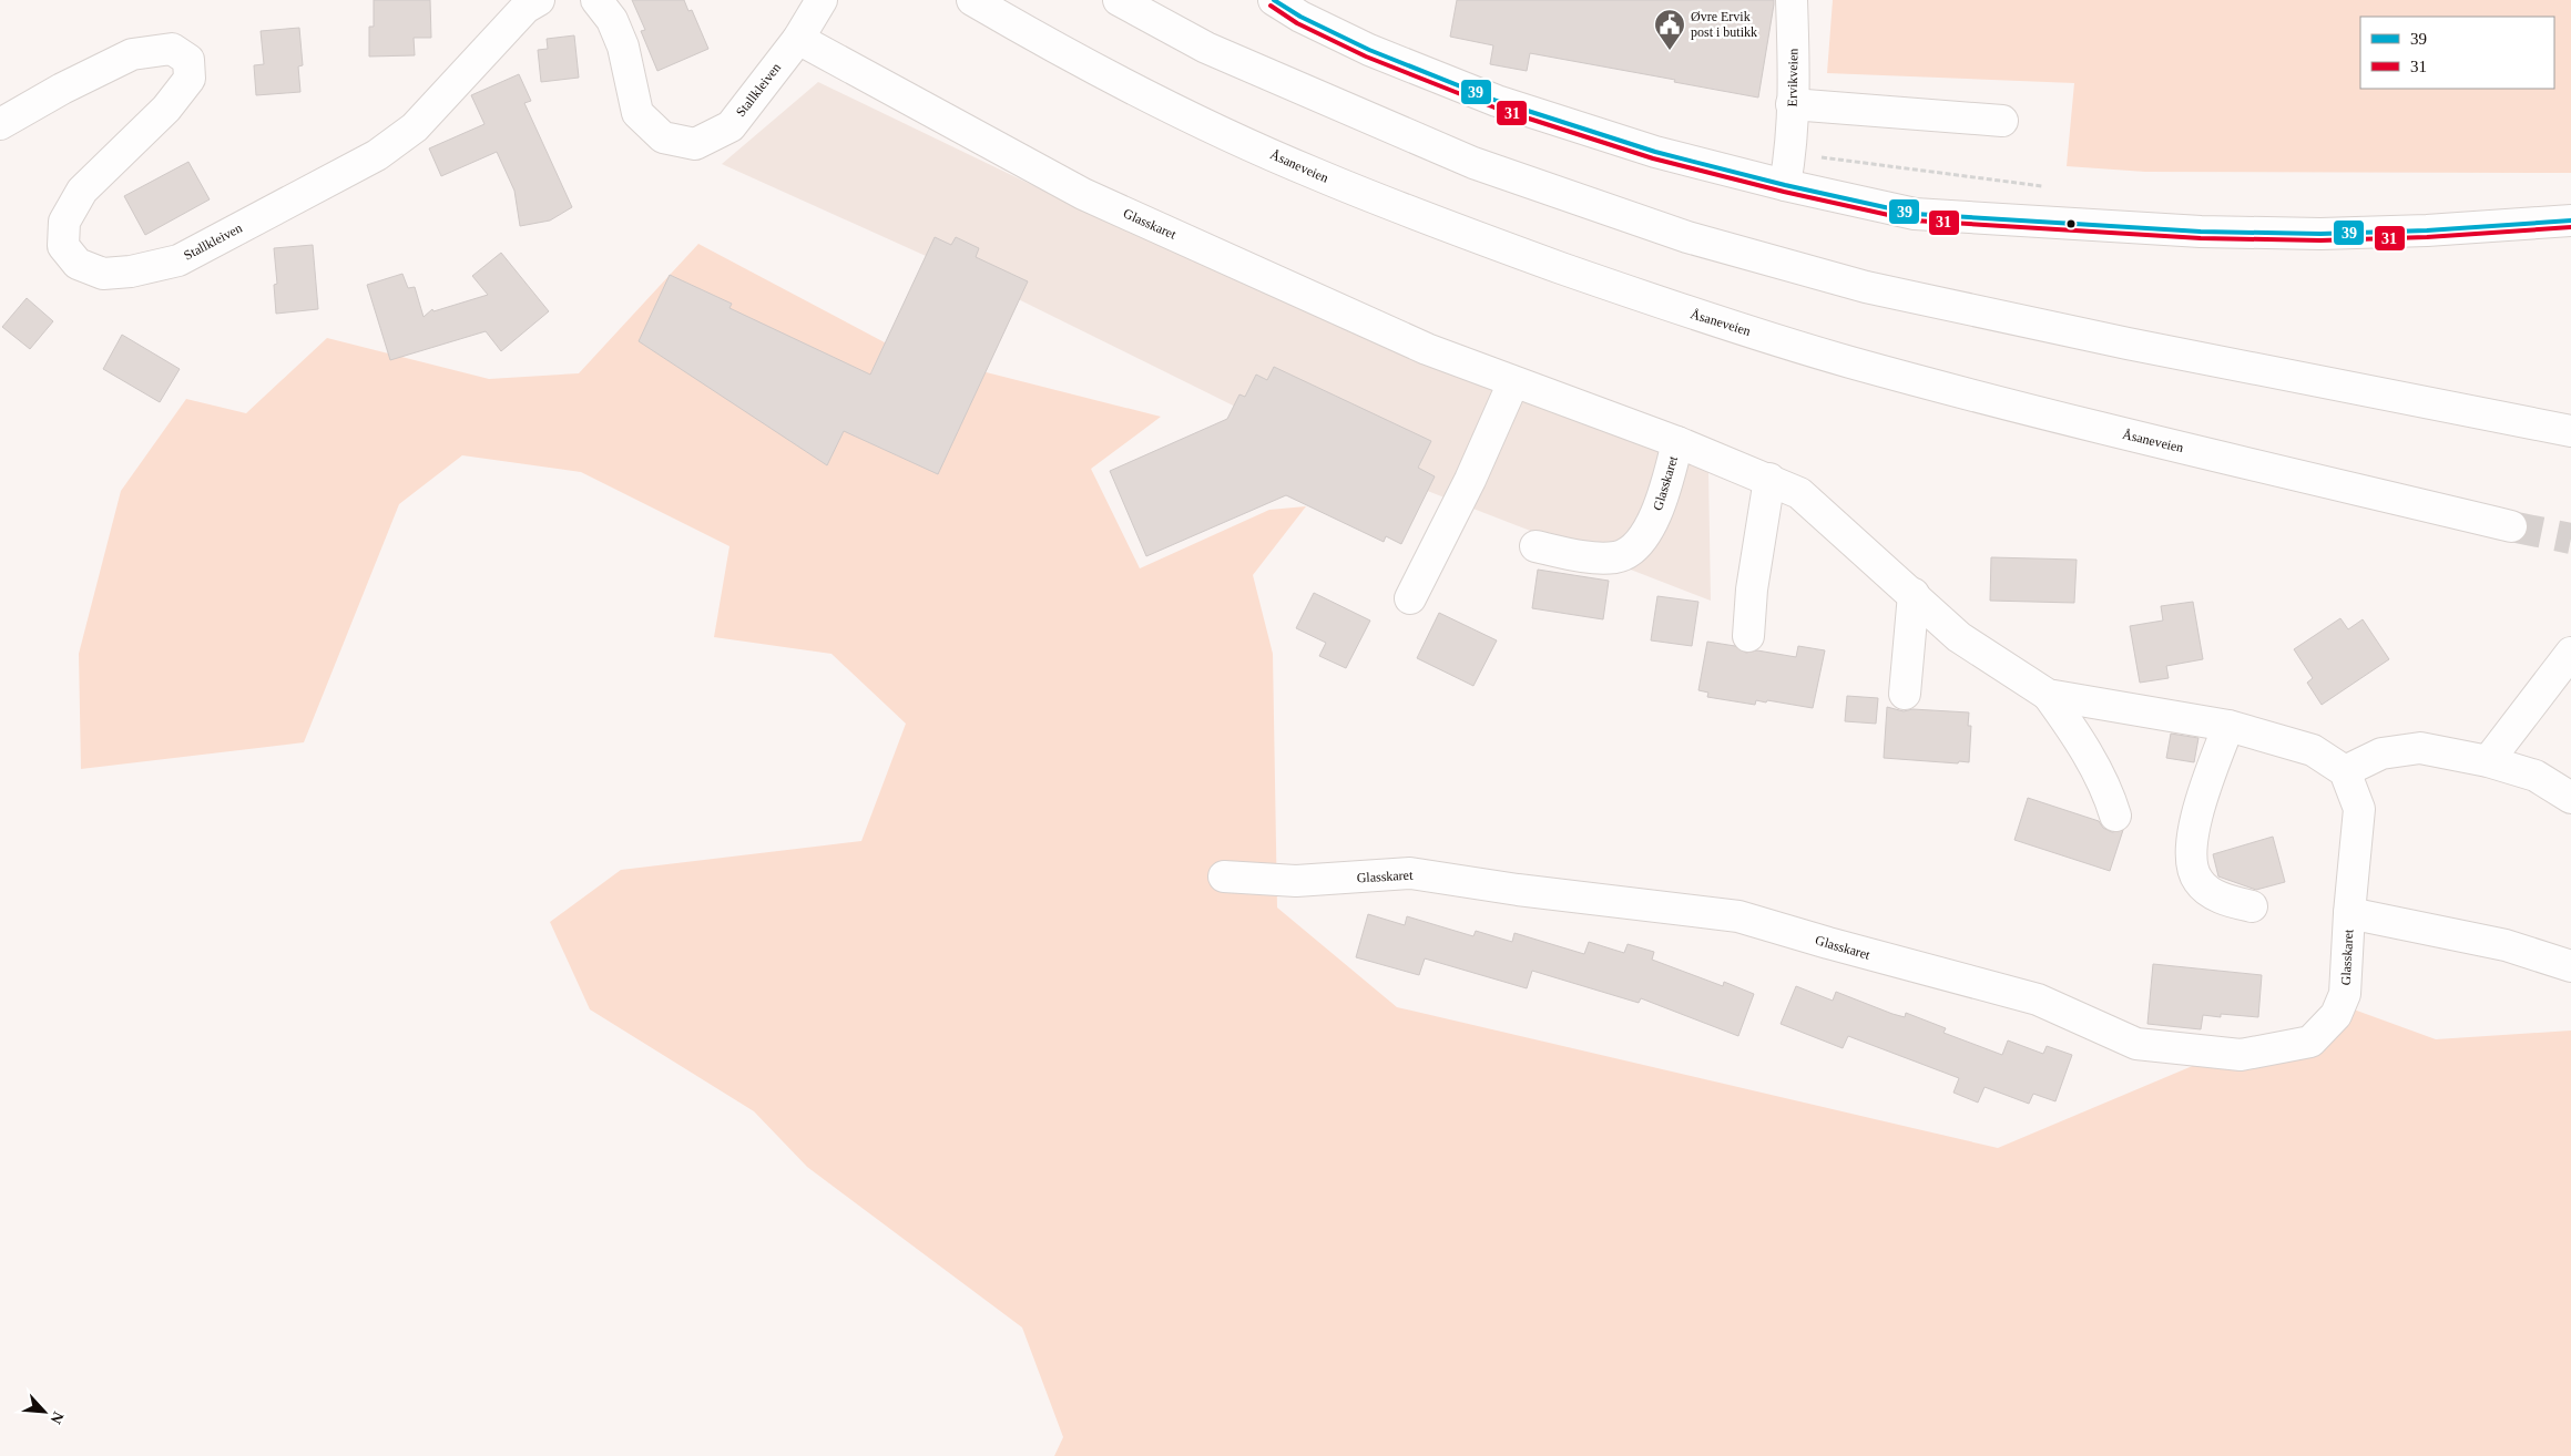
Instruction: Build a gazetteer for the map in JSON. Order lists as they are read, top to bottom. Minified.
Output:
{"streets":{"main road":["Ervikveien","Stallkleiven","Åsaneveien","Glasskaret"]},"crossings":[["Stallkleiven","Glasskaret"]],"places":{"public building":["Øvre Ervik post i butikk"]},"lines":["transit line 39","transit line 31"],"legend":["39","31"],"north":"bottom right"}
